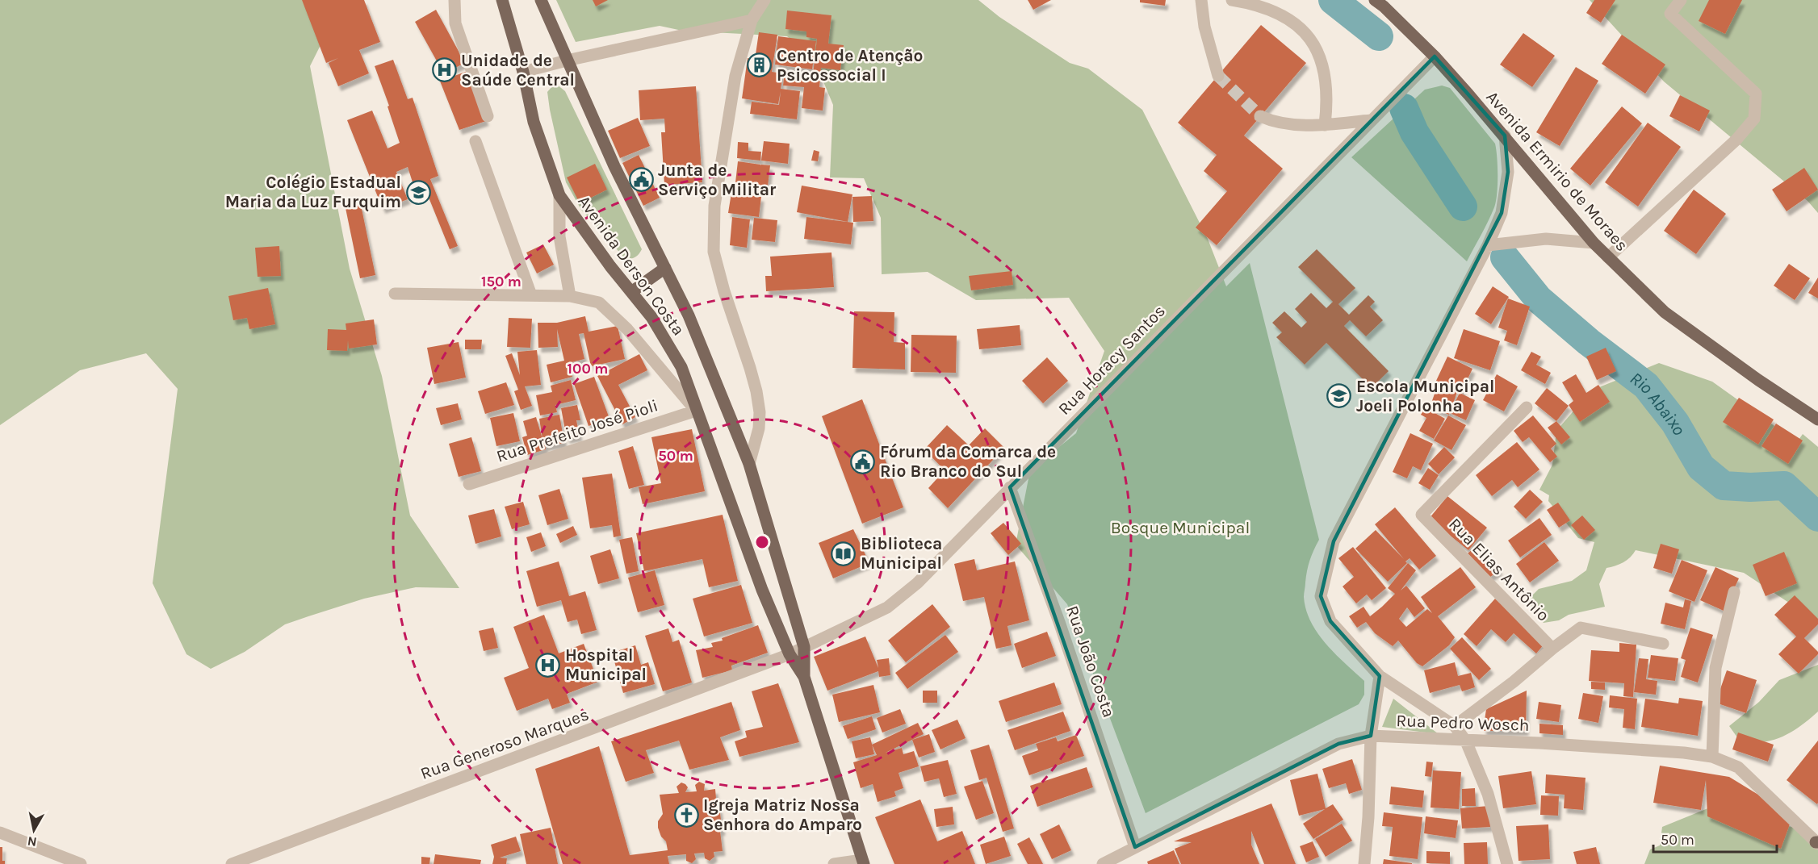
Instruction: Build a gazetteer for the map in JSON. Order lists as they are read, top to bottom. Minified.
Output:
{"streets":{"main road":["Avenida Ermirio de Moraes","Avenida Derson Costa"],"street":["Rua Horacy Santos","Rua Prefeito José Pioli","Rua Elias Antônio","Rua João Costa","Rua Pedro Wosch","Rua Generoso Marques"]},"crossings":[["Avenida Ermirio de Moraes","Rua Horacy Santos"],["Avenida Derson Costa","Rua Horacy Santos"],["Avenida Derson Costa","Rua Prefeito José Pioli"],["Avenida Derson Costa","Rua Generoso Marques"],["Rua Horacy Santos","Rua João Costa"],["Rua Horacy Santos","Rua Generoso Marques"],["Rua João Costa","Rua Pedro Wosch"]],"water":["Rio Abaixo"],"parks":["Bosque Municipal"],"places":{"building":["Centro de Atenção Psicossocial I"],"hospital":["Unidade de Saúde Central","Hospital Municipal"],"public building":["Junta de Serviço Militar","Fórum da Comarca de Rio Branco do Sul"],"school or university":["Colégio Estadual Maria da Luz Furquim","Escola Municipal Joeli Polonha"],"library":["Biblioteca Municipal"],"church":["Igreja Matriz Nossa Senhora do Amparo"]},"scale_bar":"50 m","north":"bottom","rings":["150 m","100 m","50 m"]}
